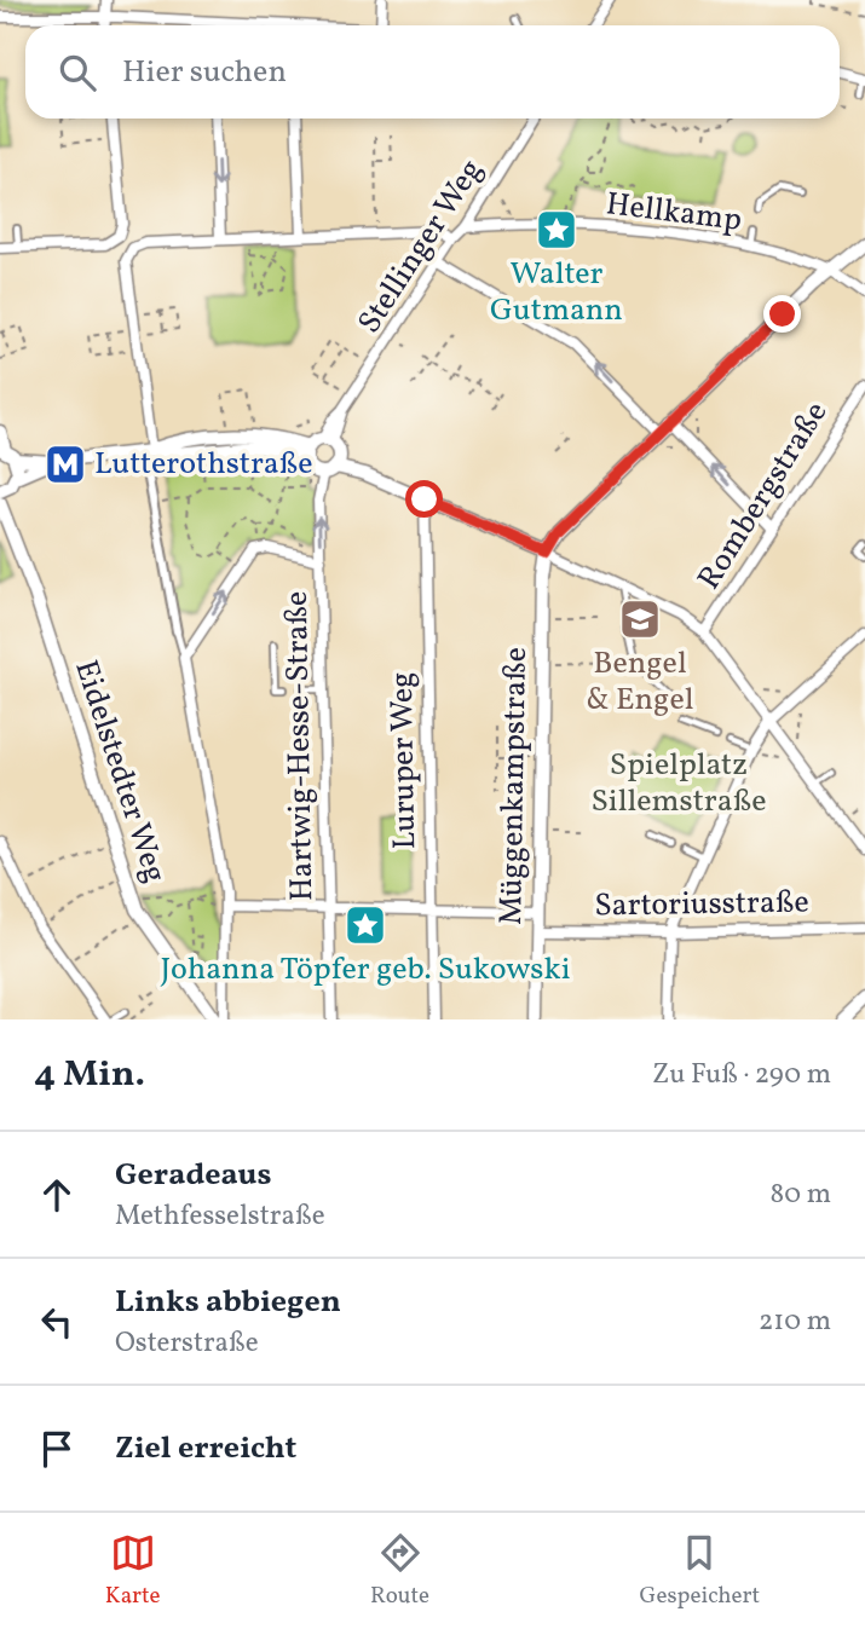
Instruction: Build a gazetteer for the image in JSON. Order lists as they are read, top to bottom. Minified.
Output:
{"streets":{"street":["Hellkamp","Stellinger Weg","Rombergstraße","Hartwig-Hesse-Straße","Luruper Weg","Eidelstedter Weg","Müggenkampstraße","Sartoriusstraße"]},"crossings":[["Hellkamp","Stellinger Weg"],["Müggenkampstraße","Sartoriusstraße"]],"parks":["Spielplatz Sillemstraße"],"places":{"place":["Walter Gutmann","Johanna Töpfer geb. Sukowski"],"metro station":["Lutterothstraße"],"school or university":["Bengel & Engel"]},"page":{"search":"Hier suchen","heading":["4 Min.","Zu Fuß · 290 m"],"list":[["Geradeaus","Methfesselstraße","80 m"],["Links abbiegen","Osterstraße","210 m"],"Ziel erreicht"],"nav":["Karte","Route","Gespeichert"]}}
